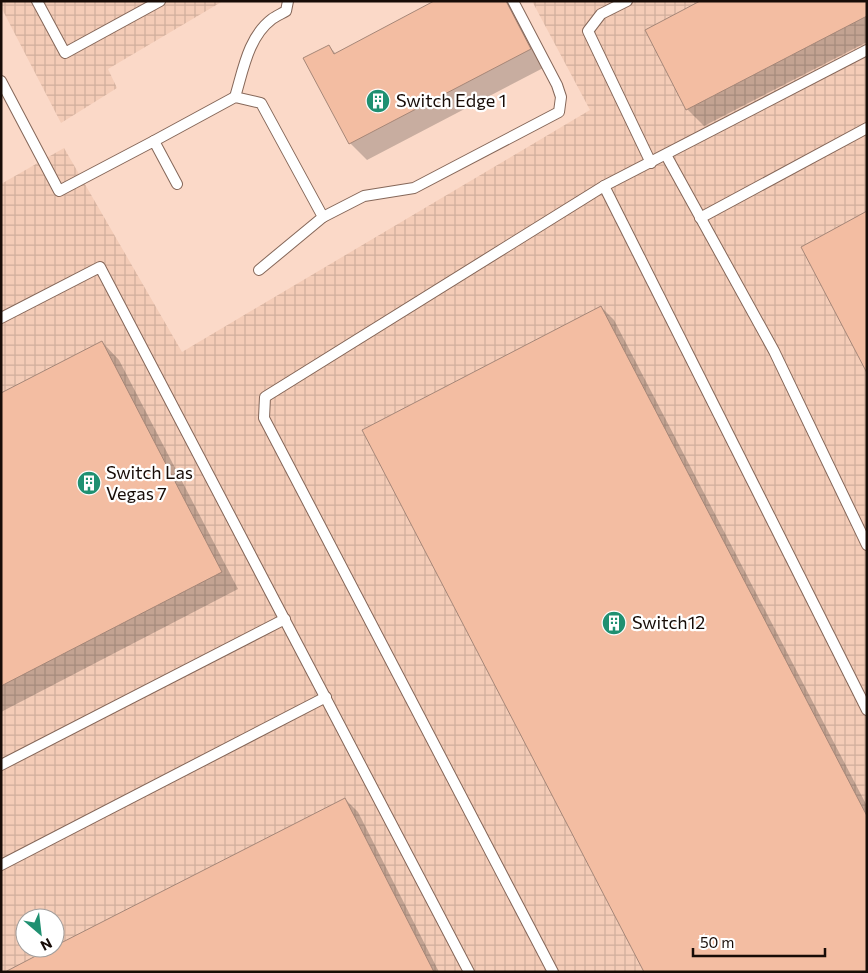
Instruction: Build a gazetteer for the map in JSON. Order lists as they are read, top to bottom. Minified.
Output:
{"places":{"building":["Switch Edge 1","Switch Las Vegas 7","Switch12"]},"scale_bar":"50 m","north":"bottom right"}
